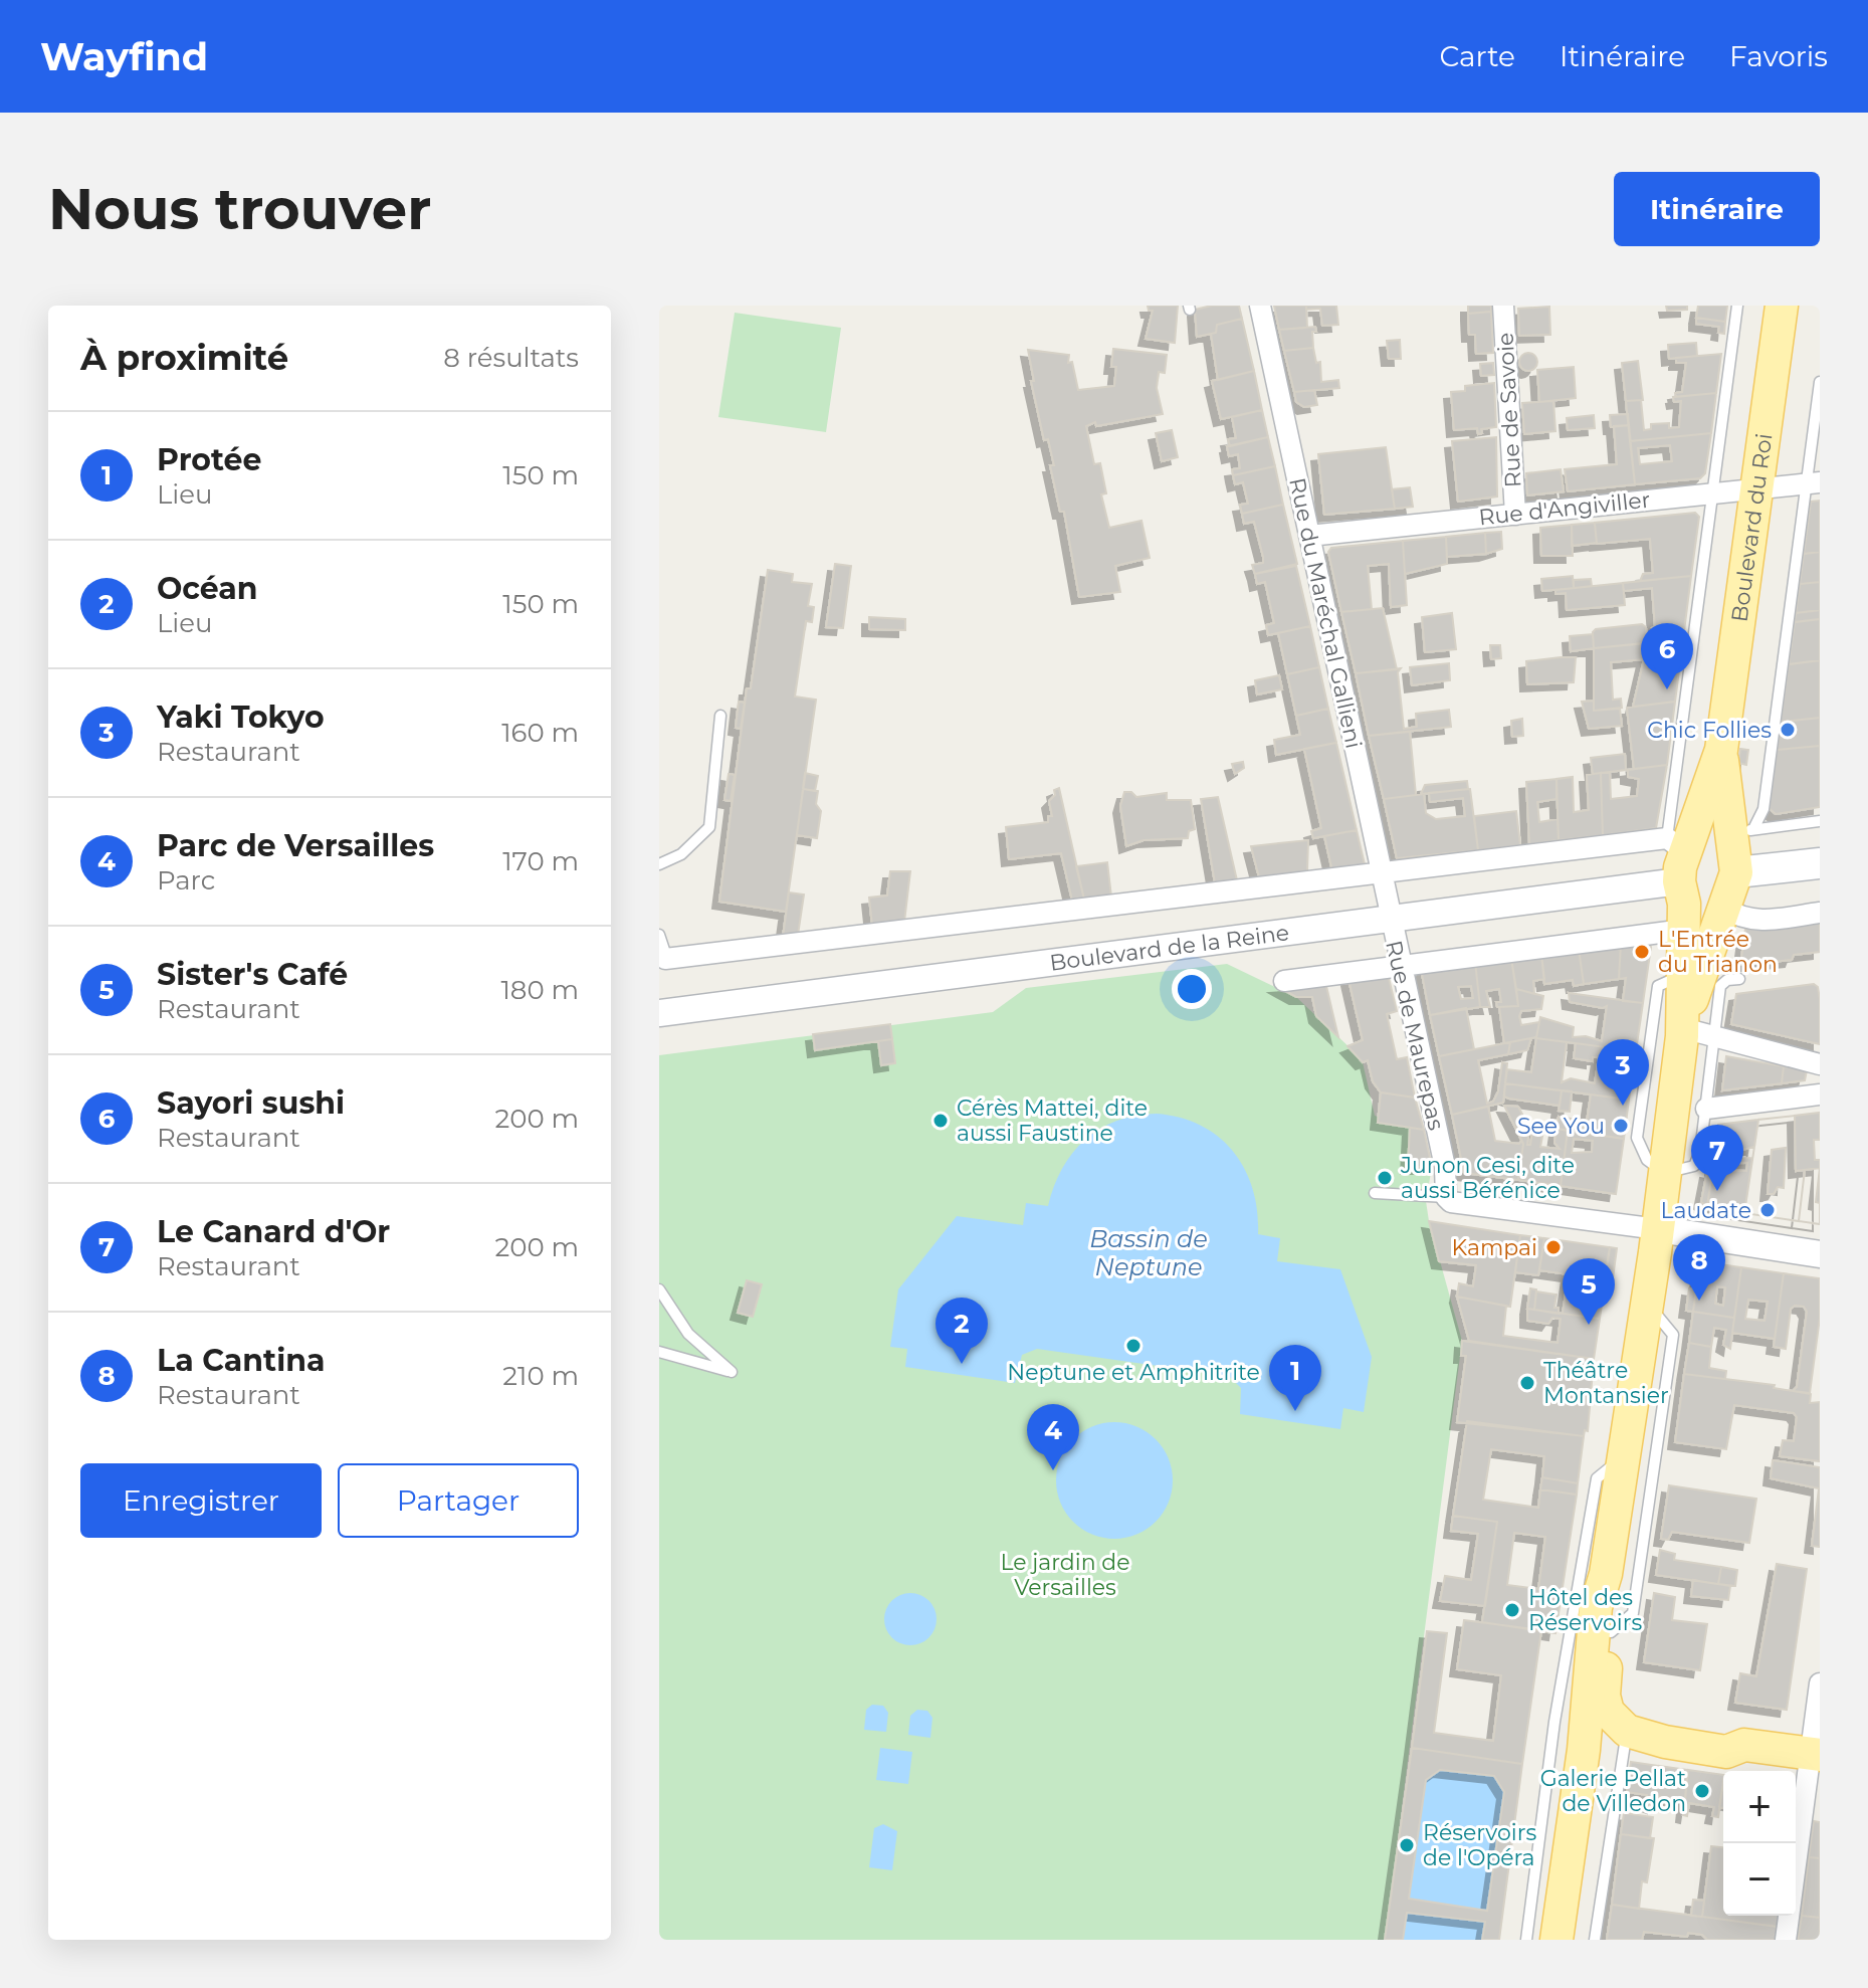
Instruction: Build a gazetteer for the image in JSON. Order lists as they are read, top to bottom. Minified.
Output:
{"streets":{"main road":["Boulevard du Roi","Boulevard de la Reine"],"street":["Rue de Savoie","Rue d'Angiviller","Rue du Maréchal Gallieni","Rue de Maurepas"]},"crossings":[["Rue de Savoie","Rue d'Angiviller"],["Rue d'Angiviller","Boulevard du Roi"],["Rue d'Angiviller","Rue du Maréchal Gallieni"],["Boulevard du Roi","Boulevard de la Reine"],["Rue du Maréchal Gallieni","Boulevard de la Reine"],["Rue du Maréchal Gallieni","Rue de Maurepas"],["Boulevard de la Reine","Rue de Maurepas"]],"water":["Bassin de Neptune"],"parks":["Le jardin de Versailles"],"places":["Chic Follies","L'Entrée du Trianon","Cérès Mattei, dite aussi Faustine","See You","Junon Cesi, dite aussi Bérénice","Laudate","Kampai","Neptune et Amphitrite","Théâtre Montansier","Hôtel des Réservoirs","Galerie Pellat de Villedon","Réservoirs de l'Opéra"],"page":{"header":"Wayfind","nav":["Carte","Itinéraire","Favoris"],"buttons":["Itinéraire",["Enregistrer","Partager"]],"title":"Nous trouver","heading":["À proximité","8 résultats"],"list":[{"mark":"1","name":"Protée","note":"Lieu","value":"150 m"},{"mark":"2","name":"Océan","note":"Lieu","value":"150 m"},{"mark":"3","name":"Yaki Tokyo","note":"Restaurant","value":"160 m"},{"mark":"4","name":"Parc de Versailles","note":"Parc","value":"170 m"},{"mark":"5","name":"Sister's Café","note":"Restaurant","value":"180 m"},{"mark":"6","name":"Sayori sushi","note":"Restaurant","value":"200 m"},{"mark":"7","name":"Le Canard d'Or","note":"Restaurant","value":"200 m"},{"mark":"8","name":"La Cantina","note":"Restaurant","value":"210 m"}],"pins":["6","3","7","8","5","2","1","4"],"map_buttons":["+","−"]}}
